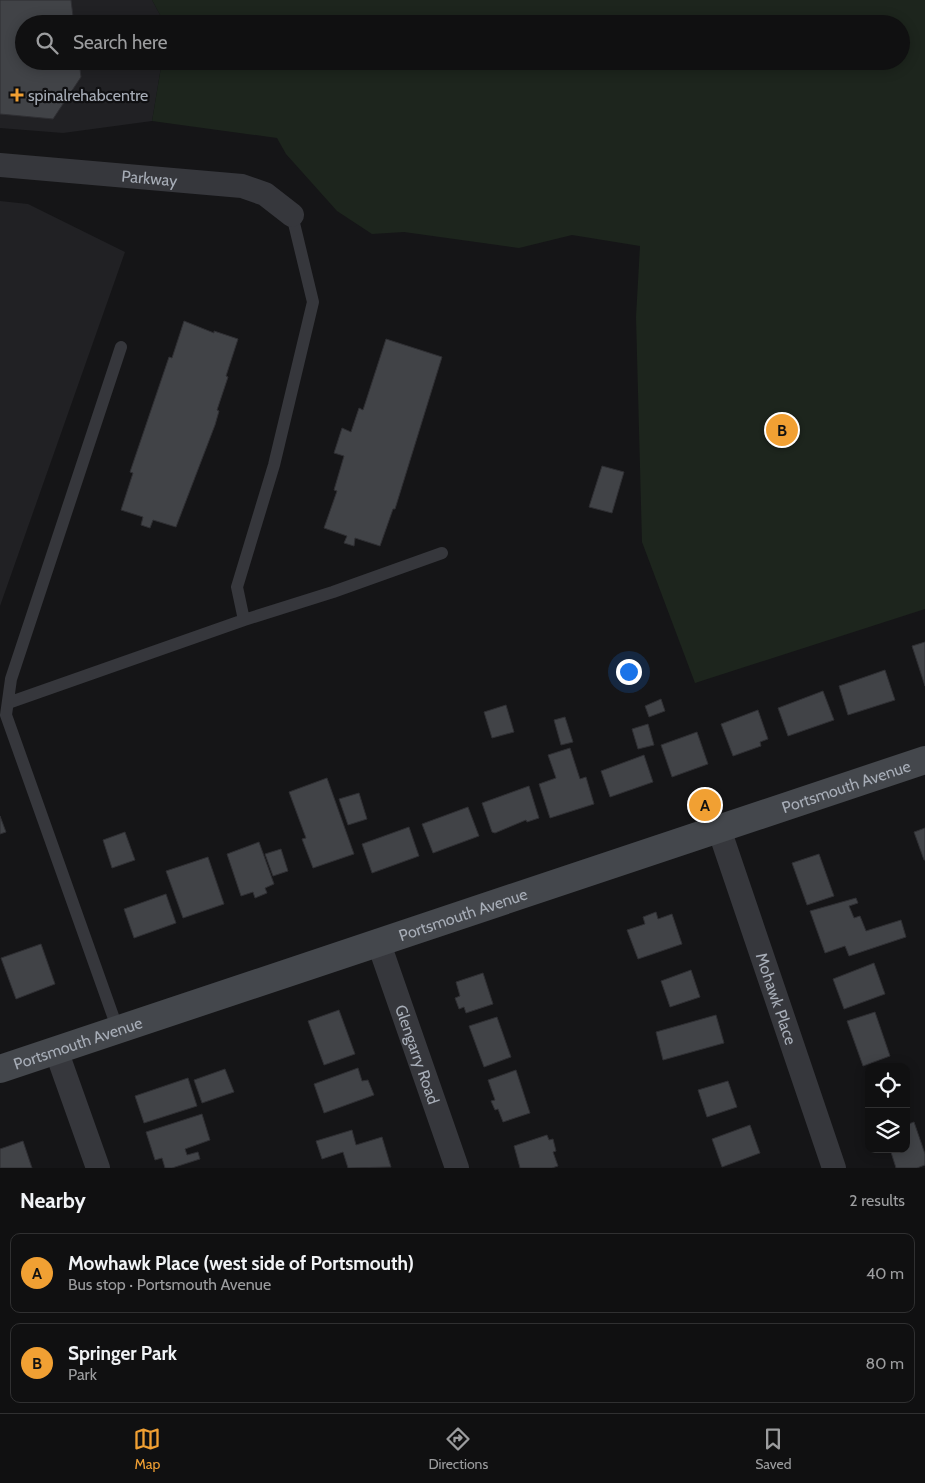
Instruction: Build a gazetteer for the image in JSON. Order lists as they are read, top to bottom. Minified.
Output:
{"streets":{"main road":["Portsmouth Avenue"],"street":["Parkway","Mohawk Place","Glengarry Road"]},"crossings":[["Portsmouth Avenue","Mohawk Place"],["Portsmouth Avenue","Glengarry Road"]],"places":{"health":["spinalrehabcentre"]},"page":{"search":"Search here","pins":["B","A"],"heading":["Nearby","2 results"],"list":[{"mark":"A","name":"Mowhawk Place (west side of Portsmouth)","note":"Bus stop · Portsmouth Avenue","value":"40 m"},{"mark":"B","name":"Springer Park","note":"Park","value":"80 m"}],"nav":["Map","Directions","Saved"]}}
